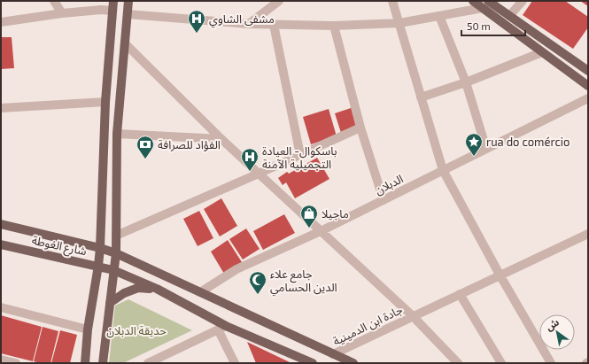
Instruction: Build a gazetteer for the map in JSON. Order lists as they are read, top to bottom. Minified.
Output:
{"streets":{"main road":["شارع الغوطة"],"street":["الدبلان","جادة ابن الدمينية"]},"parks":["حديقة الدبلان"],"places":{"hospital":["مشفى الشاوي","باسكوال- العيادة التجميلية الآمنة"],"place":["rua do comércio"],"bank":["الفؤاد للصرافة"],"shop":["ماجيلا"],"mosque":["جامع علاء الدين الحسامي"]},"scale_bar":"50 m","north":"top left"}
